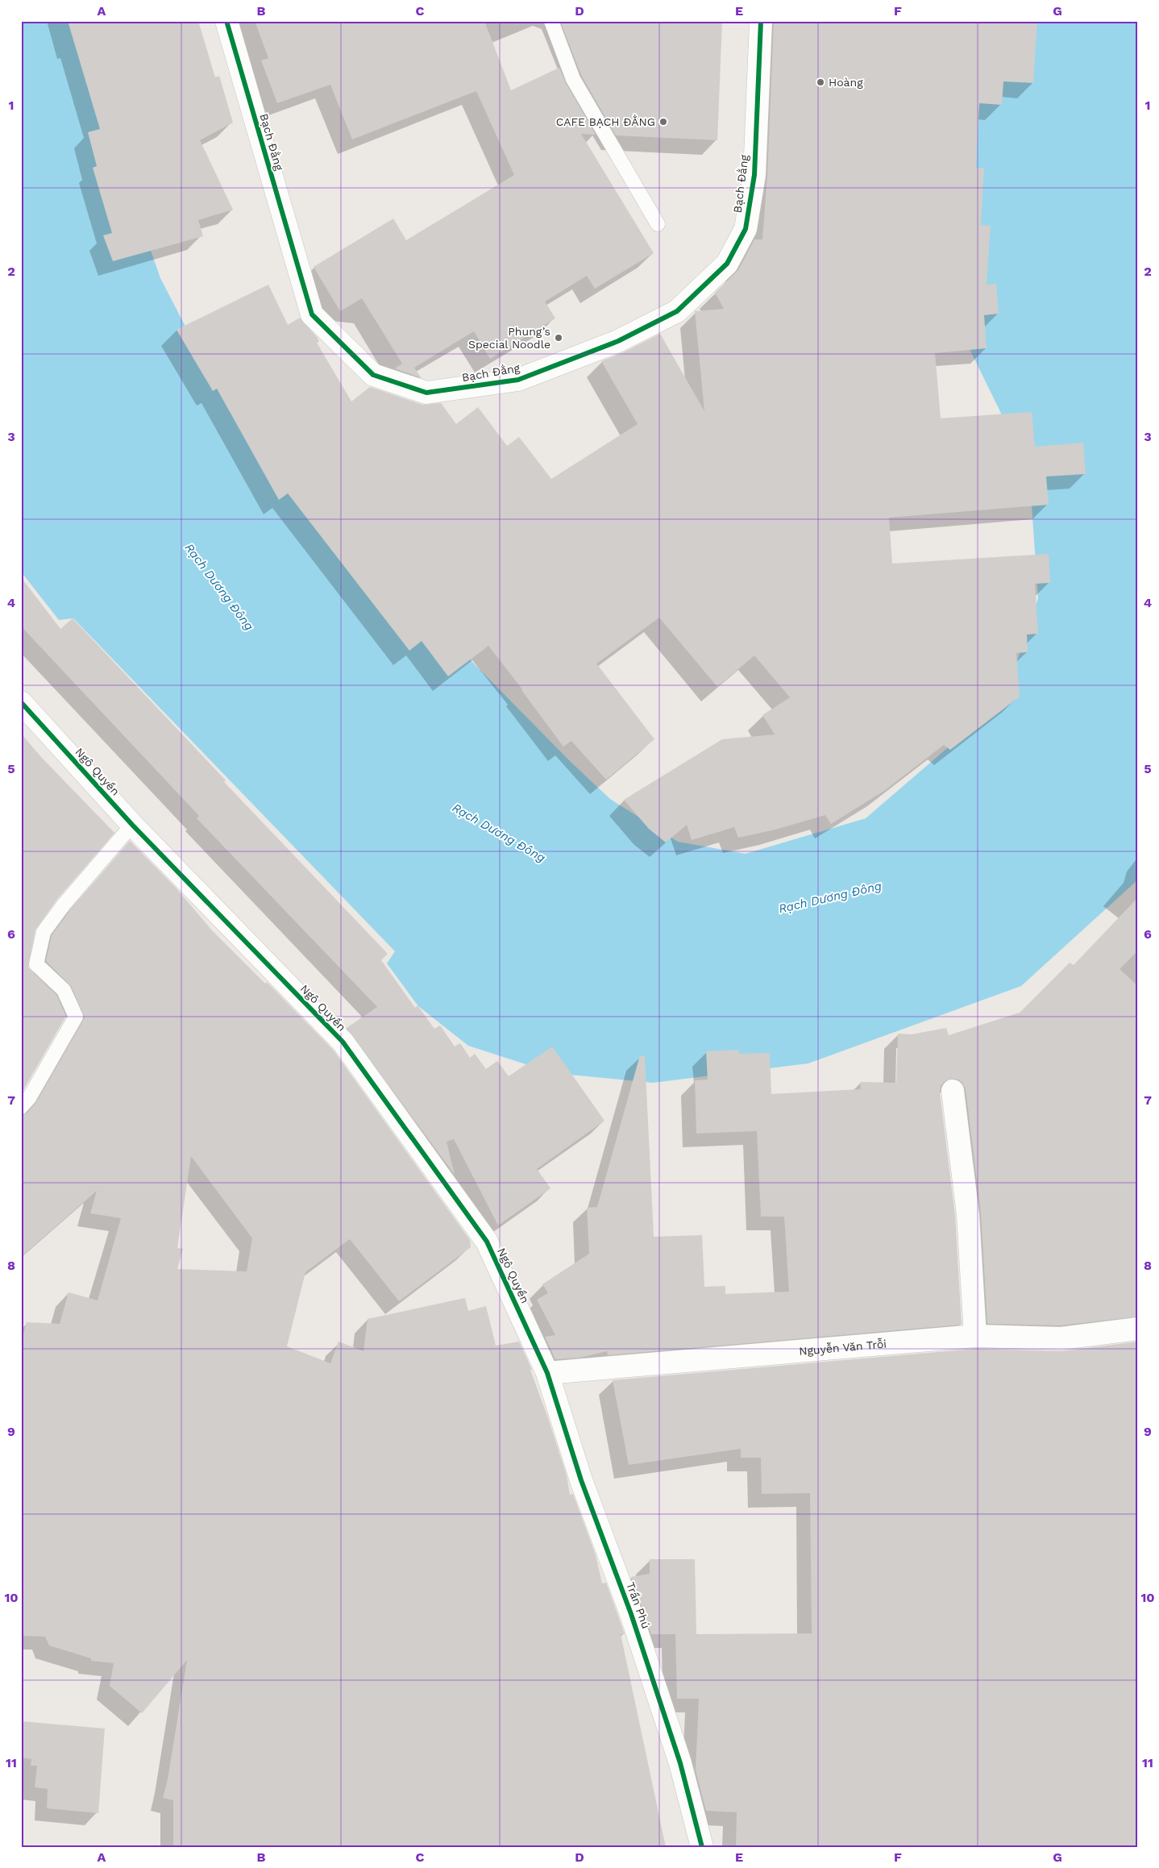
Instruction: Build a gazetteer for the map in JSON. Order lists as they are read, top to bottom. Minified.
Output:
{"streets":{"street":["Bạch Đằng","Ngô Quyền","Nguyễn Văn Trỗi","Trần Phú"]},"crossings":[["Ngô Quyền","Nguyễn Văn Trỗi"],["Ngô Quyền","Trần Phú"],["Nguyễn Văn Trỗi","Trần Phú"]],"water":["Rạch Dương Đông"],"places":["Hoàng","CAFE BẠCH ĐẰNG","Phung’s Special Noodle"],"grid":{"columns":["A","B","C","D","E","F","G"],"rows":["1","2","3","4","5","6","7","8","9","10","11"]}}
